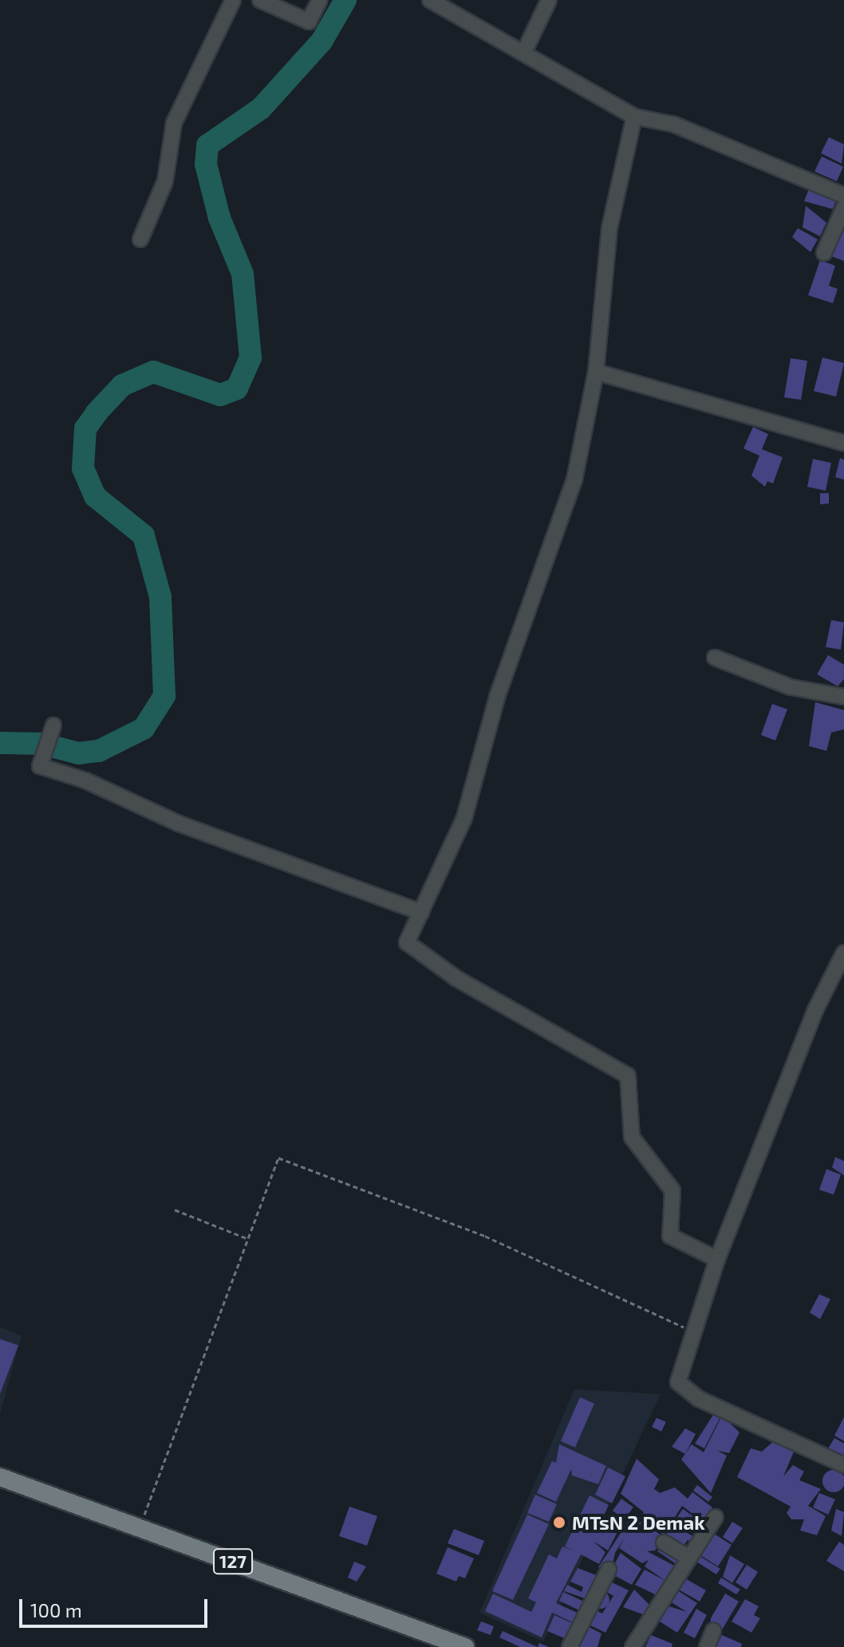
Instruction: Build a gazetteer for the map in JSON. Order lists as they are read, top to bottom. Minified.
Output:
{"streets":{"main road":["127"]},"places":["MTsN 2 Demak"],"scale_bar":"100 m"}
